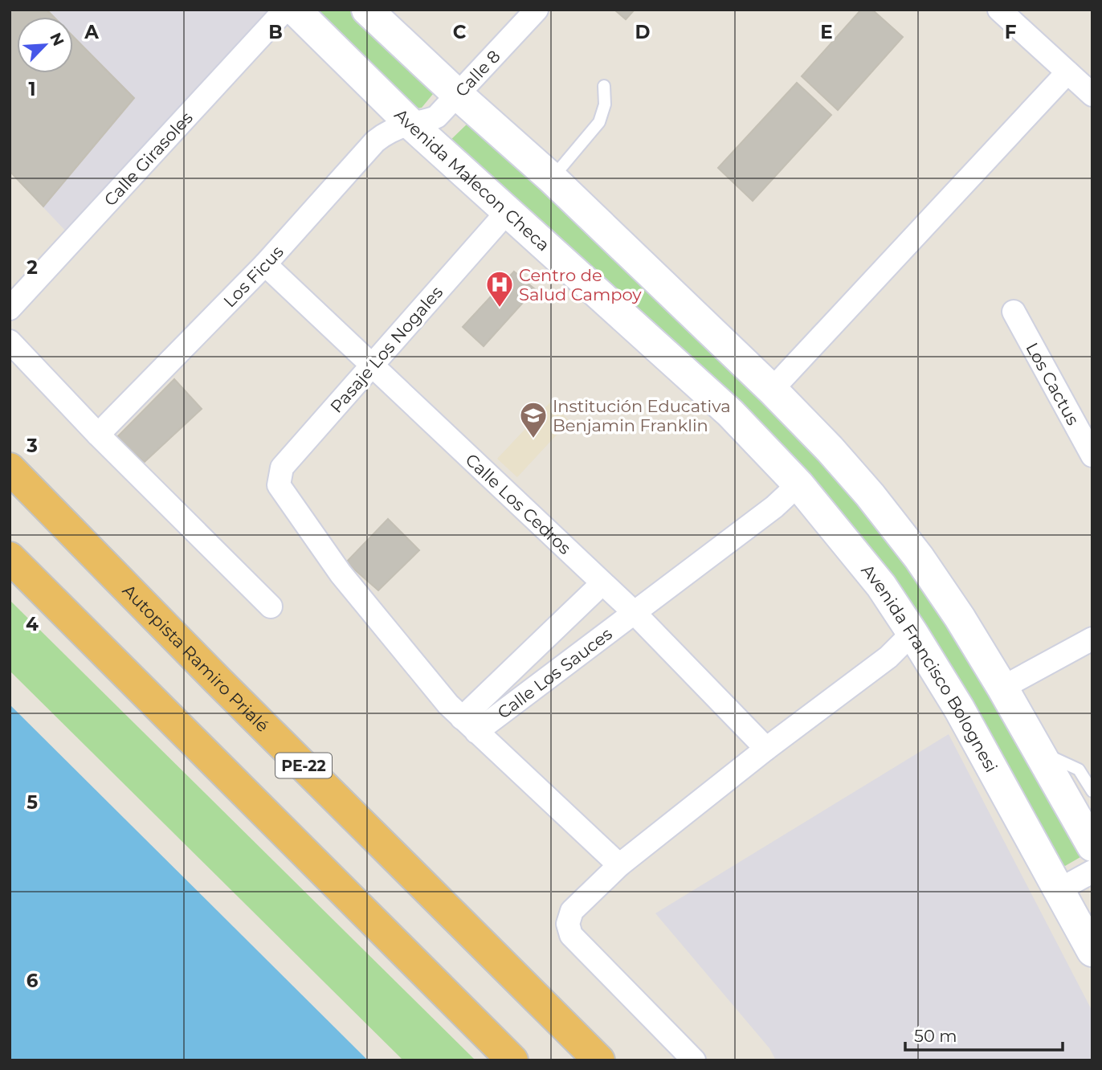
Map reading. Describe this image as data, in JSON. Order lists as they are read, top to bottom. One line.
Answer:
{"streets":{"highway":["Autopista Ramiro Prialé","PE-22"],"main road":["Avenida Malecon Checa","Avenida Francisco Bolognesi"],"street":["Calle 8","Calle Girasoles","Los Ficus","Pasaje Los Nogales","Los Cactus","Calle Los Cedros","Calle Los Sauces"]},"crossings":[["Calle 8","Avenida Malecon Checa"],["Calle 8","Los Ficus"],["Avenida Malecon Checa","Los Ficus"],["Avenida Malecon Checa","Pasaje Los Nogales"],["Avenida Malecon Checa","Avenida Francisco Bolognesi"],["Los Ficus","Calle Los Cedros"],["Pasaje Los Nogales","Calle Los Cedros"],["Pasaje Los Nogales","Calle Los Sauces"],["Calle Los Cedros","Calle Los Sauces"],["Avenida Francisco Bolognesi","Calle Los Sauces"]],"places":{"hospital":["Centro de Salud Campoy"],"school or university":["Institución Educativa Benjamin Franklin"]},"scale_bar":"50 m","north":"top right","grid":{"columns":["A","B","C","D","E","F"],"rows":["1","2","3","4","5","6"]}}
